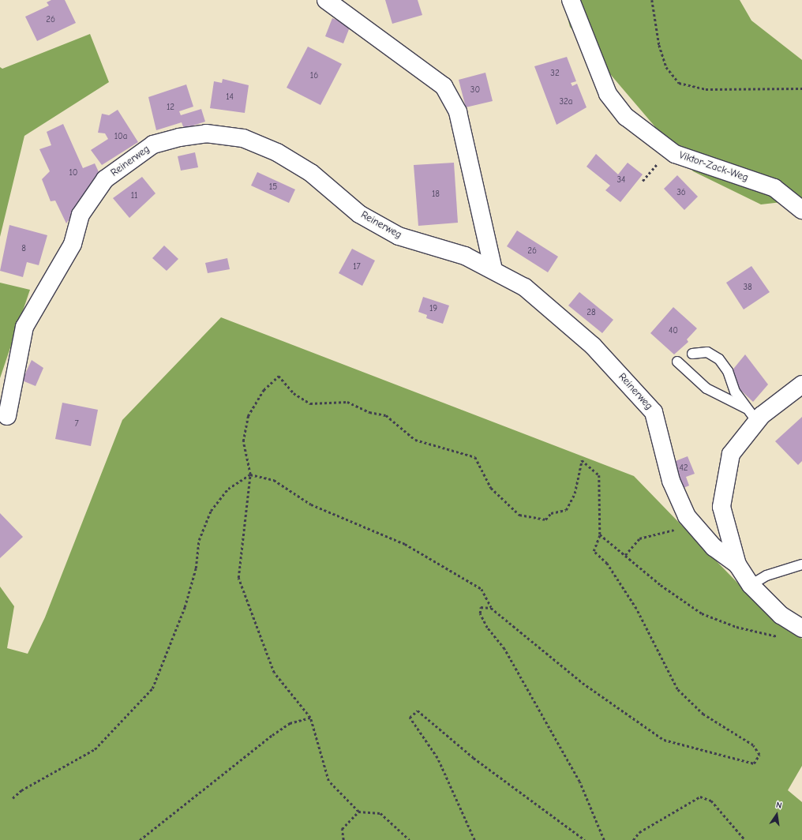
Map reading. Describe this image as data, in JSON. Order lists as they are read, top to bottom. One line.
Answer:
{"streets":{"street":["Reinerweg","Viktor-Zack-Weg"]},"house_numbers":["26","32","16","30","14","32a","12","10a","10","34","15","36","18","11","8","26","17","38","19","28","40","7","42"],"north":"top"}
